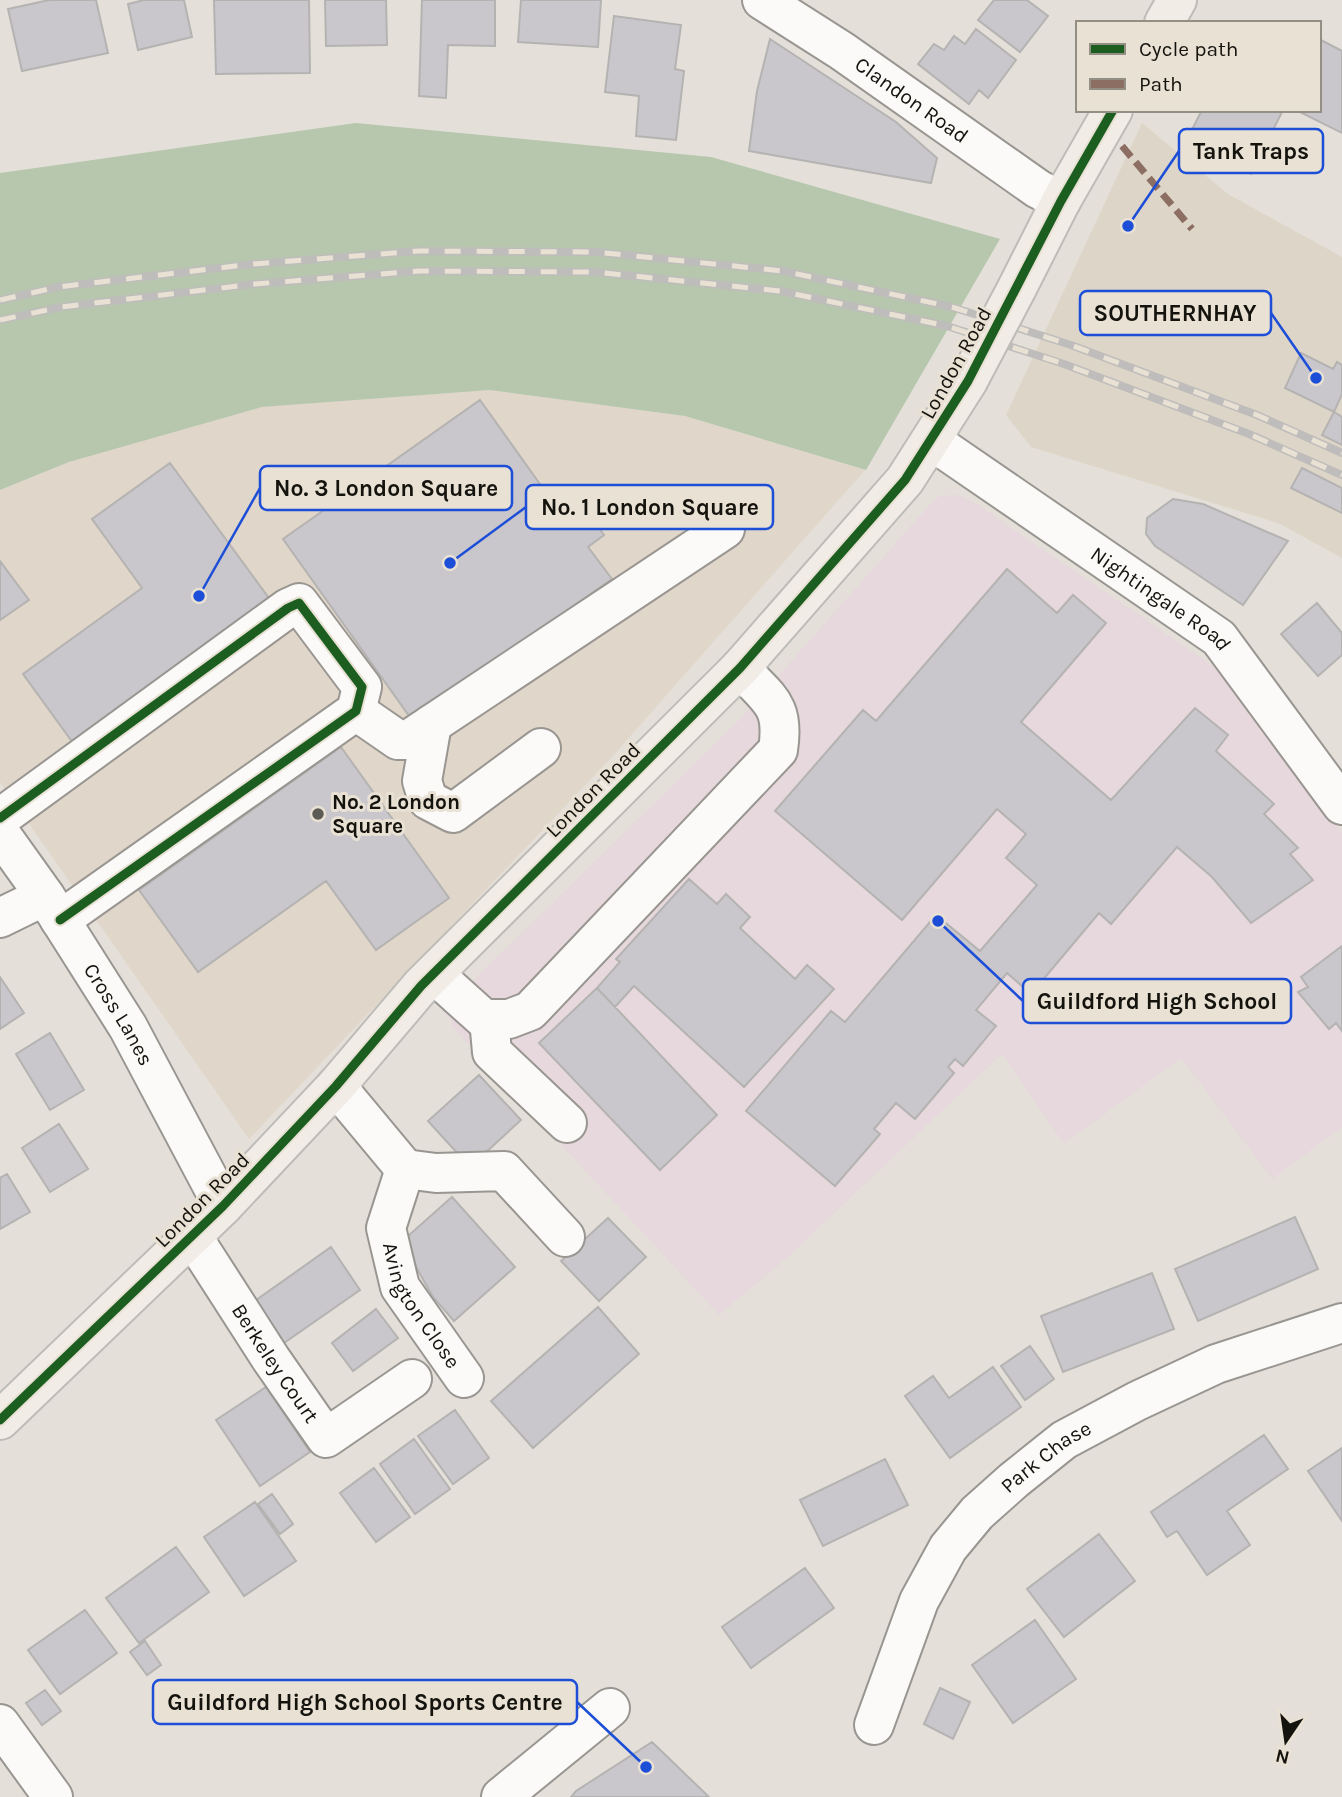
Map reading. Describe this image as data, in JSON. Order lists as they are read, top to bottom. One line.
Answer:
{"streets":{"main road":["London Road"],"street":["Clandon Road","Nightingale Road","Cross Lanes","Avington Close","Berkeley Court","Park Chase"]},"crossings":[["Clandon Road","London Road"],["London Road","Nightingale Road"],["London Road","Cross Lanes"],["London Road","Berkeley Court"]],"places":["Tank Traps","SOUTHERNHAY","No. 1 London Square","No. 3 London Square","No. 2 London Square","Guildford High School","Guildford High School Sports Centre"],"legend":["Cycle path","Path"],"north":"bottom"}
